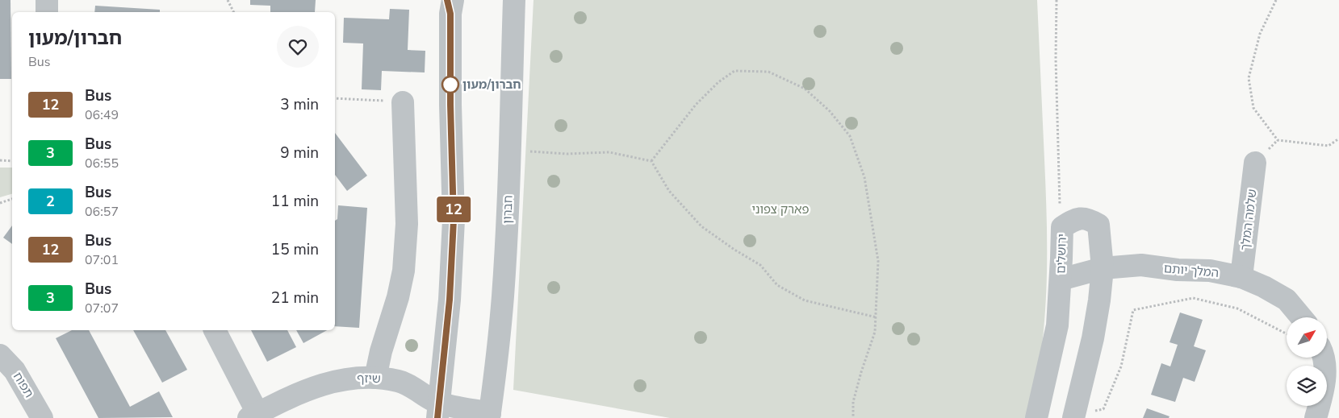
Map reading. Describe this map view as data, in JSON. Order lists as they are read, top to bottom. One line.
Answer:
{"streets":{"street":["חברון","שלמה המלך","ירושלים","המלך יותם","שיזף","תפוח"]},"crossings":[["חברון","שיזף"],["שלמה המלך","המלך יותם"],["ירושלים","המלך יותם"]],"parks":["פארק צפוני"],"places":["חברון/מעון"],"lines":["bus line 12"],"north":"top right","page":{"on_map":"12","heading":["חברון/מעון","Bus"],"list":[{"mark":"12","name":"Bus","note":"06:49","value":"3 min"},{"mark":"3","name":"Bus","note":"06:55","value":"9 min"},{"mark":"2","name":"Bus","note":"06:57","value":"11 min"},{"mark":"12","name":"Bus","note":"07:01","value":"15 min"},{"mark":"3","name":"Bus","note":"07:07","value":"21 min"}]}}
